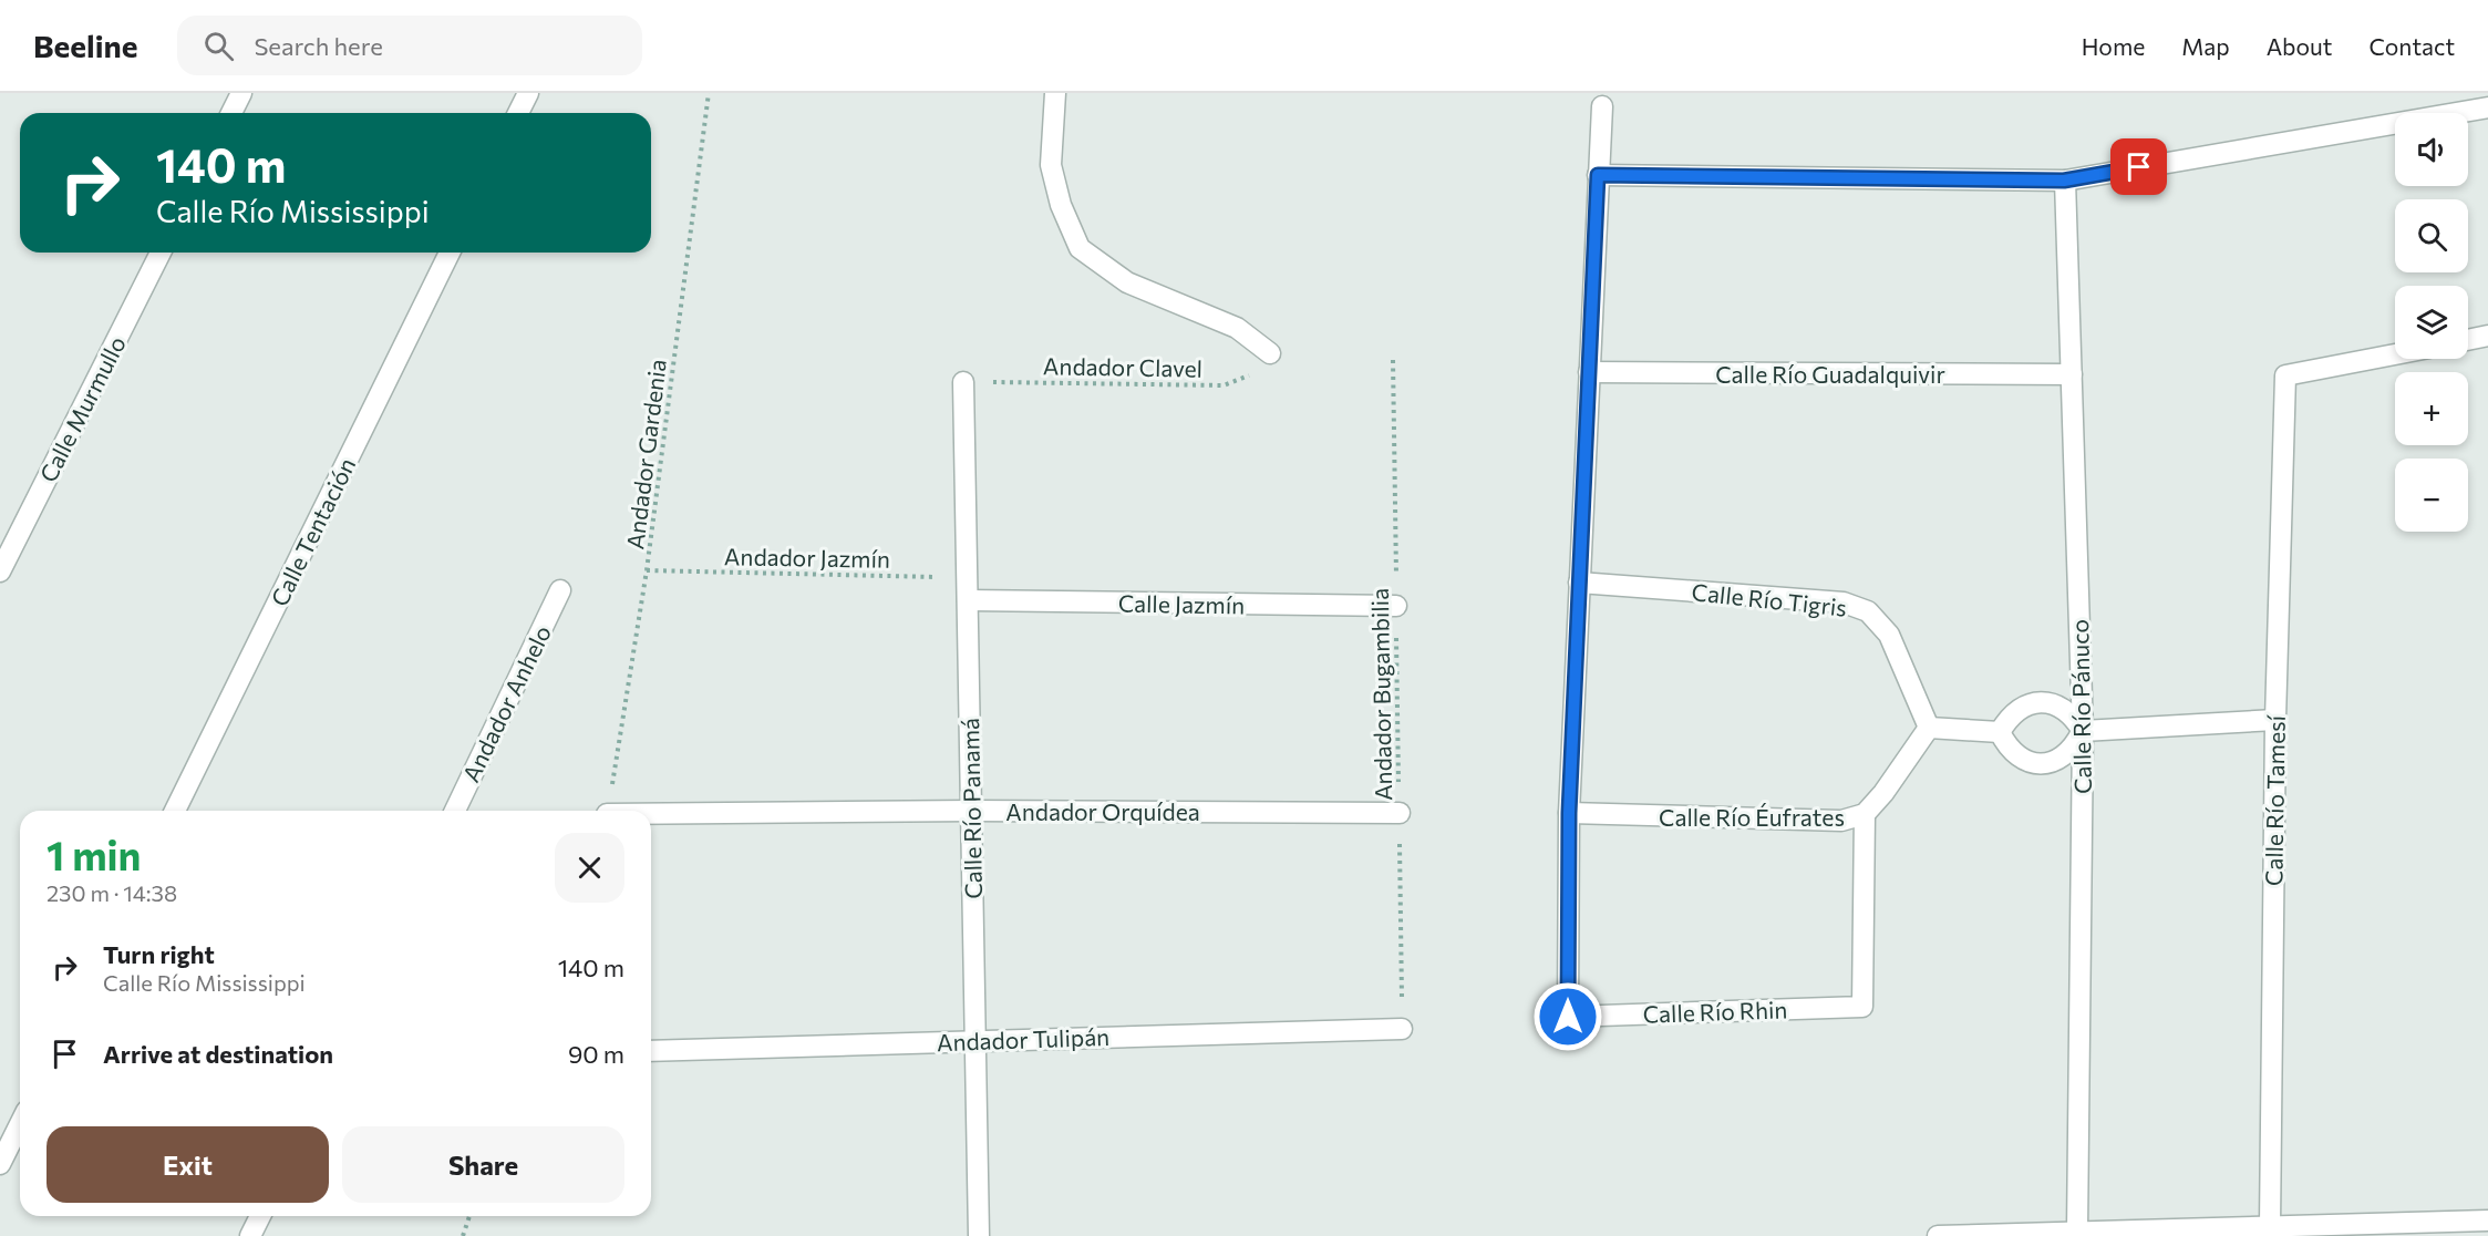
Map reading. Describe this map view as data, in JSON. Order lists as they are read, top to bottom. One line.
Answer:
{"streets":{"street":["Calle Río Guadalquivir","Calle Murmullo","Calle Tentación","Calle Río Tigris","Calle Jazmín","Andador Anhelo","Calle Río Pánuco","Calle Río Tamesí","Calle Río Panamá","Andador Orquídea","Calle Río Éufrates","Calle Río Rhin","Andador Tulipán"],"path":["Andador Clavel","Andador Gardenia","Andador Jazmín","Andador Bugambilia"]},"crossings":[["Andador Clavel","Calle Río Panamá"],["Calle Río Guadalquivir","Calle Río Pánuco"],["Andador Gardenia","Andador Jazmín"],["Andador Jazmín","Calle Río Panamá"],["Calle Río Tigris","Calle Río Éufrates"],["Calle Jazmín","Andador Bugambilia"],["Calle Jazmín","Calle Río Panamá"],["Andador Bugambilia","Andador Orquídea"],["Andador Bugambilia","Andador Tulipán"],["Calle Río Panamá","Andador Orquídea"],["Calle Río Panamá","Andador Tulipán"],["Calle Río Éufrates","Calle Río Rhin"]],"page":{"header":"Beeline","search":"Search here","nav":["Home","Map","About","Contact"],"map_buttons":["+","−"],"turn":["140 m","Calle Río Mississippi"],"heading":["1 min","230 m · 14:38"],"list":[{"name":"Turn right","note":"Calle Río Mississippi","value":"140 m"},{"name":"Arrive at destination","value":"90 m"}],"buttons":["Exit","Share"]}}
